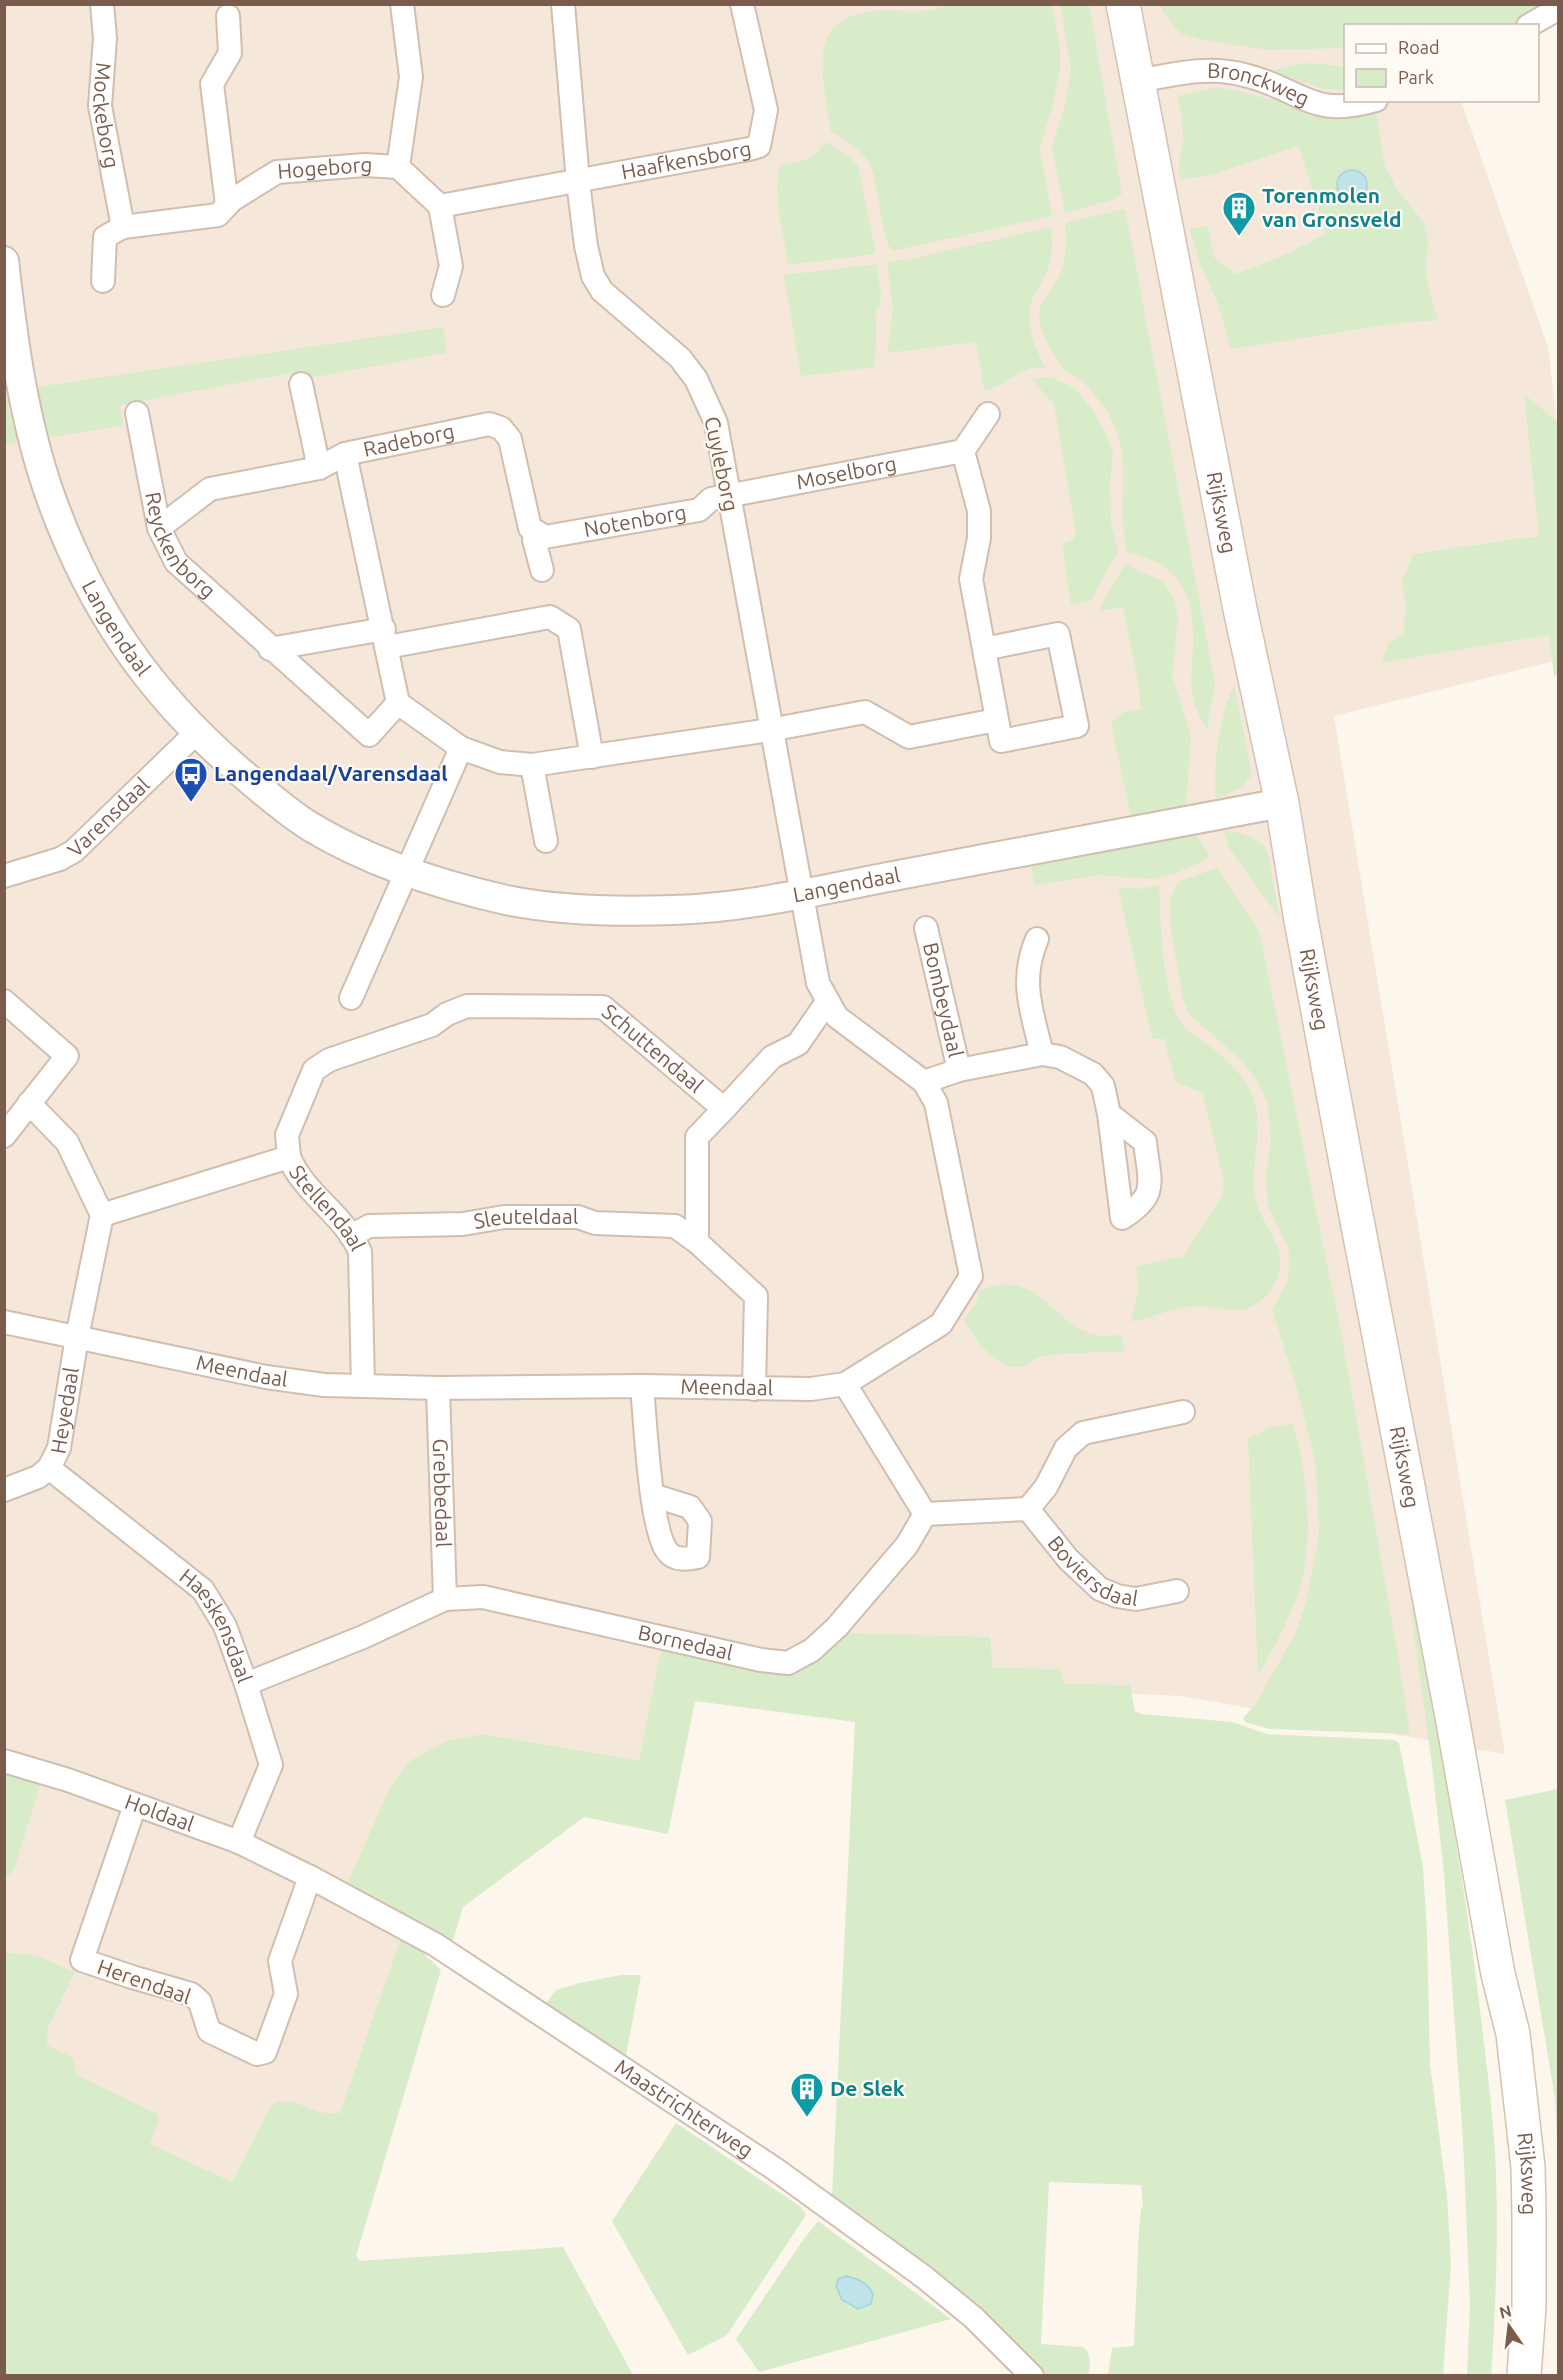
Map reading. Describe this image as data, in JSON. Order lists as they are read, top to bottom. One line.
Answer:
{"streets":{"main road":["Rijksweg"],"street":["Bronckweg","Mockeborg","Haafkensborg","Hogeborg","Radeborg","Cuyleborg","Moselborg","Notenborg","Reyckenborg","Langendaal","Varensdaal","Bombeydaal","Schuttendaal","Stellendaal","Sleuteldaal","Meendaal","Heyedaal","Grebbedaal","Boviersdaal","Haeskensdaal","Bornedaal","Holdaal","Herendaal","Maastrichterweg"]},"crossings":[["Bronckweg","Rijksweg"],["Haafkensborg","Cuyleborg"],["Radeborg","Notenborg"],["Radeborg","Reyckenborg"],["Cuyleborg","Moselborg"],["Cuyleborg","Notenborg"],["Cuyleborg","Langendaal"],["Cuyleborg","Meendaal"],["Moselborg","Notenborg"],["Rijksweg","Langendaal"],["Langendaal","Varensdaal"],["Langendaal","Meendaal"],["Bombeydaal","Meendaal"],["Schuttendaal","Stellendaal"],["Schuttendaal","Meendaal"],["Stellendaal","Sleuteldaal"],["Stellendaal","Meendaal"],["Sleuteldaal","Meendaal"],["Meendaal","Heyedaal"],["Meendaal","Grebbedaal"],["Heyedaal","Haeskensdaal"],["Grebbedaal","Bornedaal"],["Haeskensdaal","Bornedaal"],["Haeskensdaal","Holdaal"],["Holdaal","Herendaal"],["Holdaal","Maastrichterweg"],["Herendaal","Maastrichterweg"]],"places":{"building":["Torenmolen van Gronsveld","De Slek"],"bus stop":["Langendaal/Varensdaal"]},"legend":["Road","Park"],"north":"top"}
